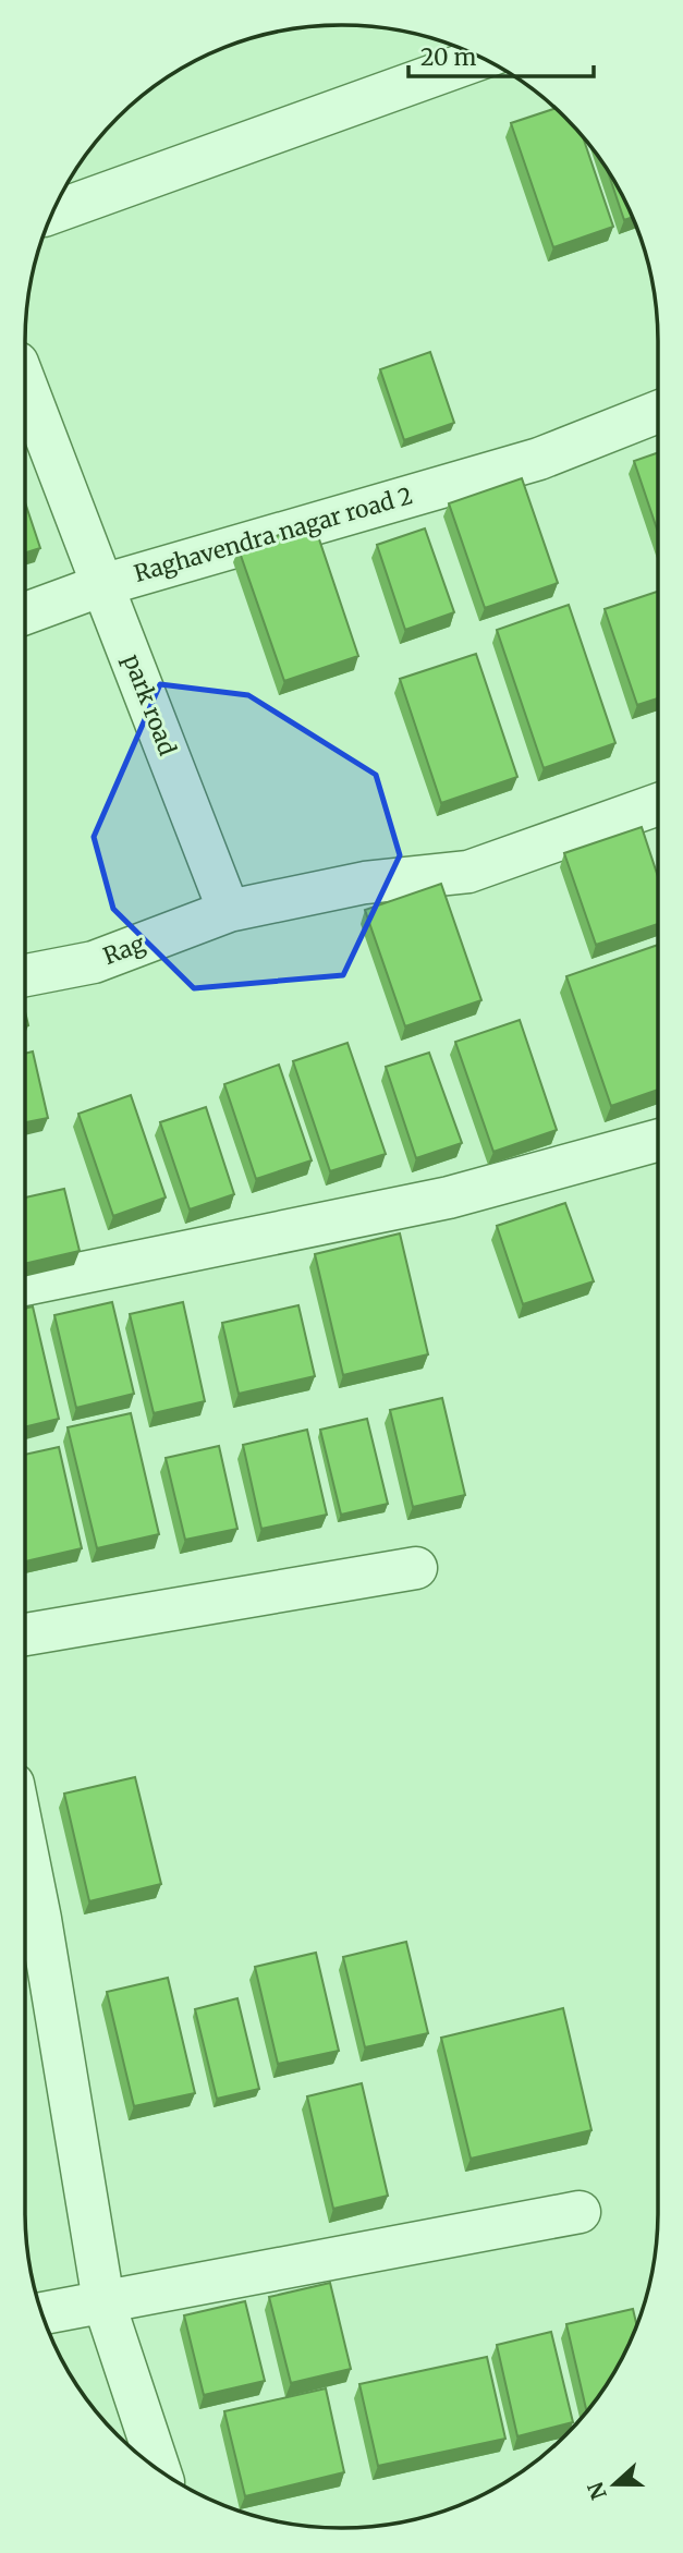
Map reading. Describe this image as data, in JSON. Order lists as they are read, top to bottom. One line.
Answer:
{"streets":{"street":["Raghavendra nagar road 2","park road","Rag"]},"crossings":[["Raghavendra nagar road 2","park road"],["park road","Rag"]],"scale_bar":"20 m","north":"left"}
